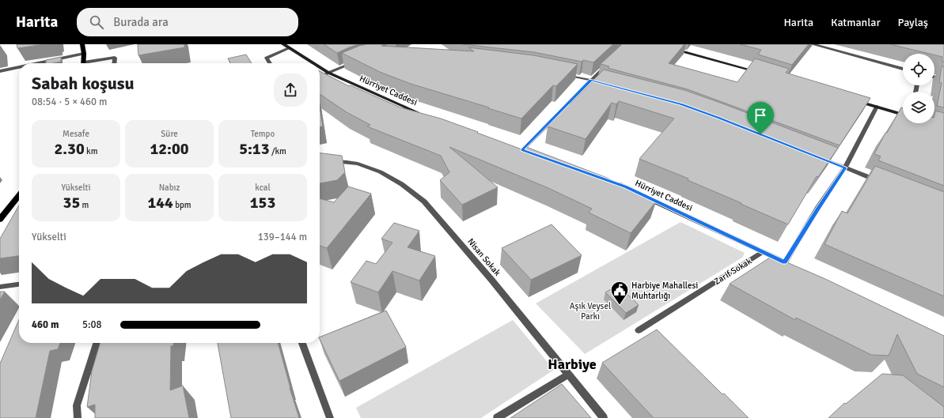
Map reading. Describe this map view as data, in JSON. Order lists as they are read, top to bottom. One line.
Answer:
{"streets":{"street":["Hürriyet Caddesi","Nisan Sokak","Zarif Sokak"]},"crossings":[["Hürriyet Caddesi","Zarif Sokak"]],"districts":["Harbiye"],"parks":["Aşık Veysel Parkı"],"places":{"public building":["Harbiye Mahallesi Muhtarlığı"]},"page":{"header":"Harita","search":"Burada ara","nav":["Harita","Katmanlar","Paylaş"],"heading":["Sabah koşusu","08:54 · 5 × 460 m"],"stats":[["Mesafe","2.30 km"],["Süre","12:00"],["Tempo","5:13 /km"],["Yükselti","35 m"],["Nabız","144 bpm"],["kcal","153"]],"chart":["Yükselti","139–144 m"],"list":[{"name":"460 m","note":"5:08"}]}}
